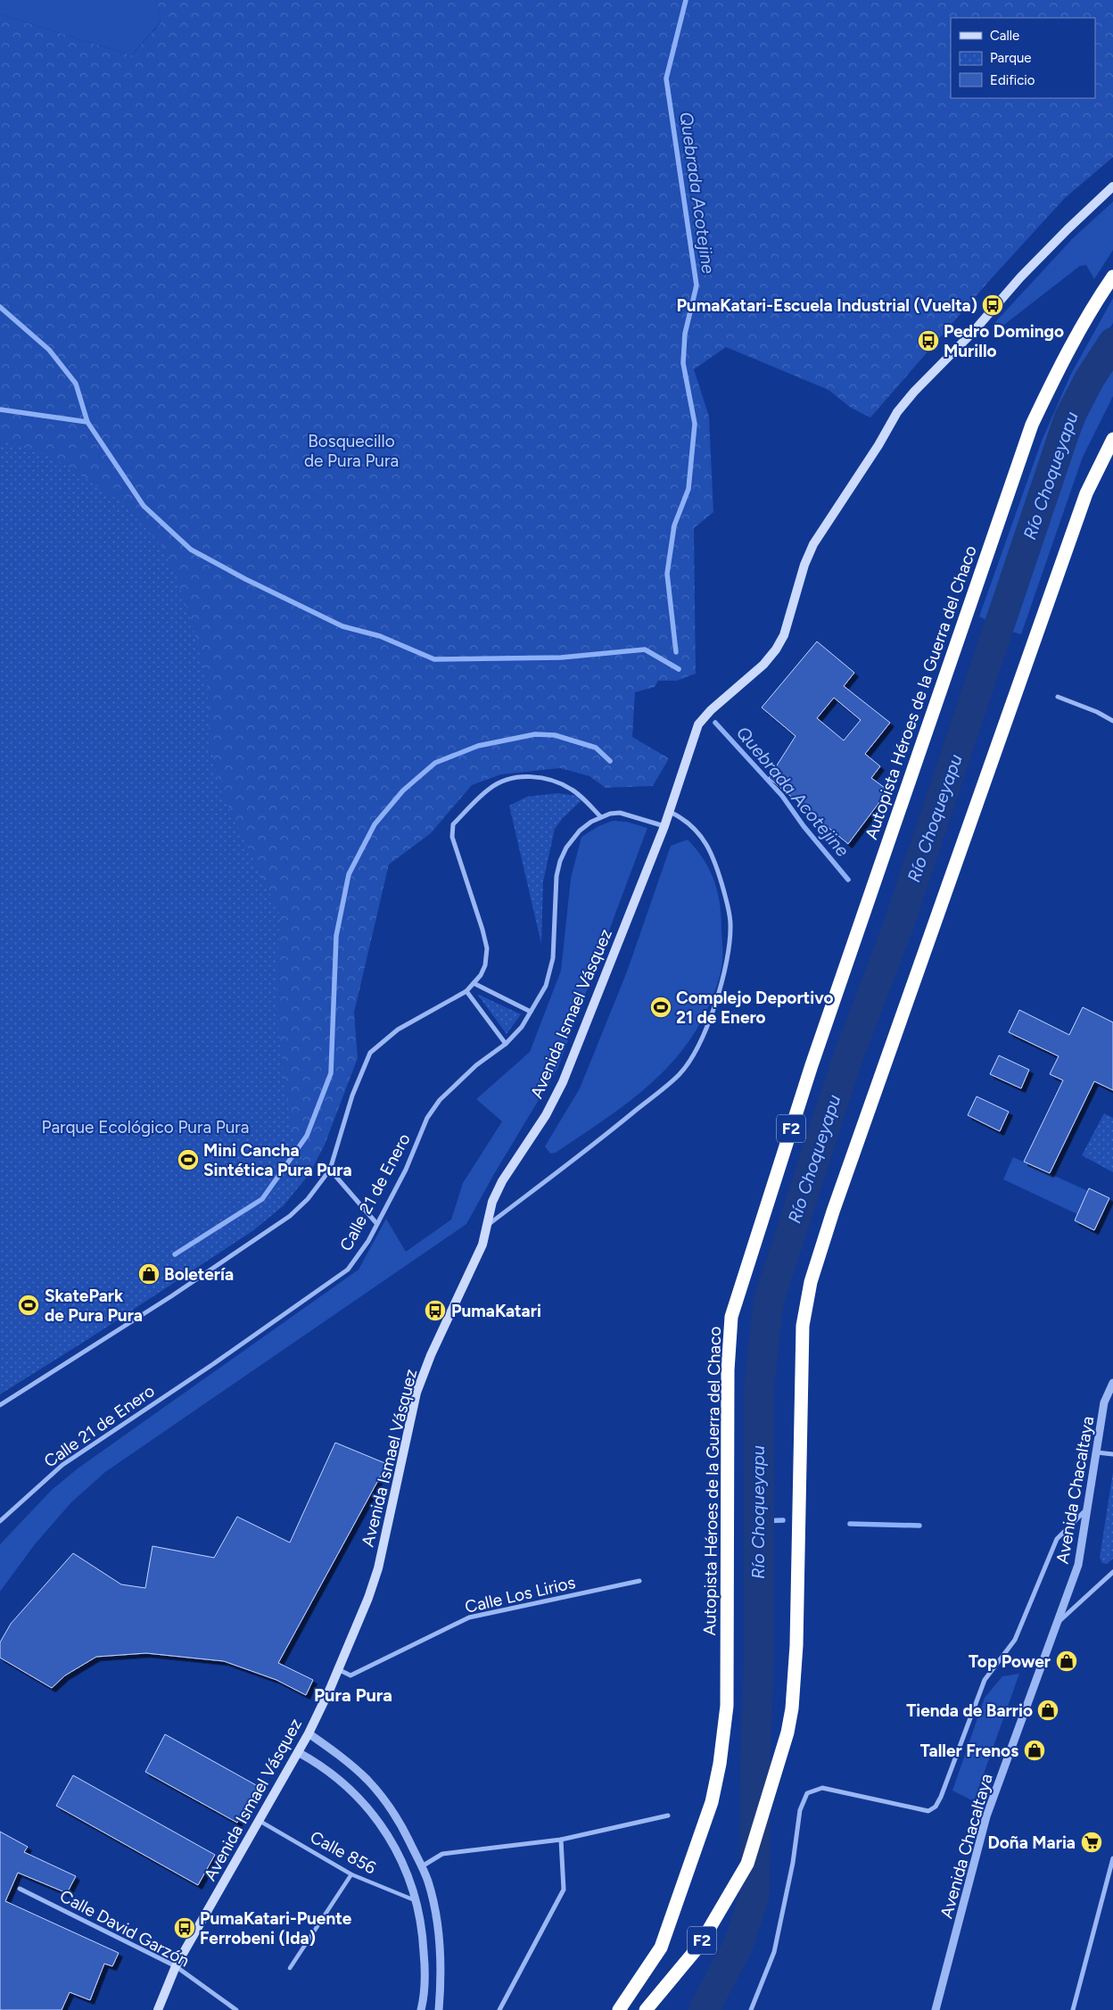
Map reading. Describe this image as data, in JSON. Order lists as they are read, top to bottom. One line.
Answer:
{"streets":{"highway":["Autopista Héroes de la Guerra del Chaco","F2"],"main road":["Avenida Ismael Vásquez"],"street":["Calle 21 de Enero","Avenida Chacaltaya","Calle Los Lirios","Calle 856","Calle David Garzón"]},"crossings":[["Avenida Ismael Vásquez","Calle 21 de Enero"],["Avenida Ismael Vásquez","Calle Los Lirios"],["Avenida Ismael Vásquez","Calle 856"],["Avenida Ismael Vásquez","Calle David Garzón"]],"districts":["Pura Pura"],"water":["Quebrada Acotejine","Río Choqueyapu"],"parks":["Bosquecillo de Pura Pura","Parque Ecológico Pura Pura"],"places":{"bus stop":["PumaKatari-Escuela Industrial (Vuelta)","Pedro Domingo Murillo","PumaKatari","PumaKatari-Puente Ferrobeni (Ida)"],"sports":["Complejo Deportivo 21 de Enero","Mini Cancha Sintética Pura Pura","SkatePark de Pura Pura"],"shop":["Boletería","Top Power","Tienda de Barrio","Taller Frenos"],"supermarket":["Doña Maria"]},"legend":["Calle","Parque","Edificio"]}
